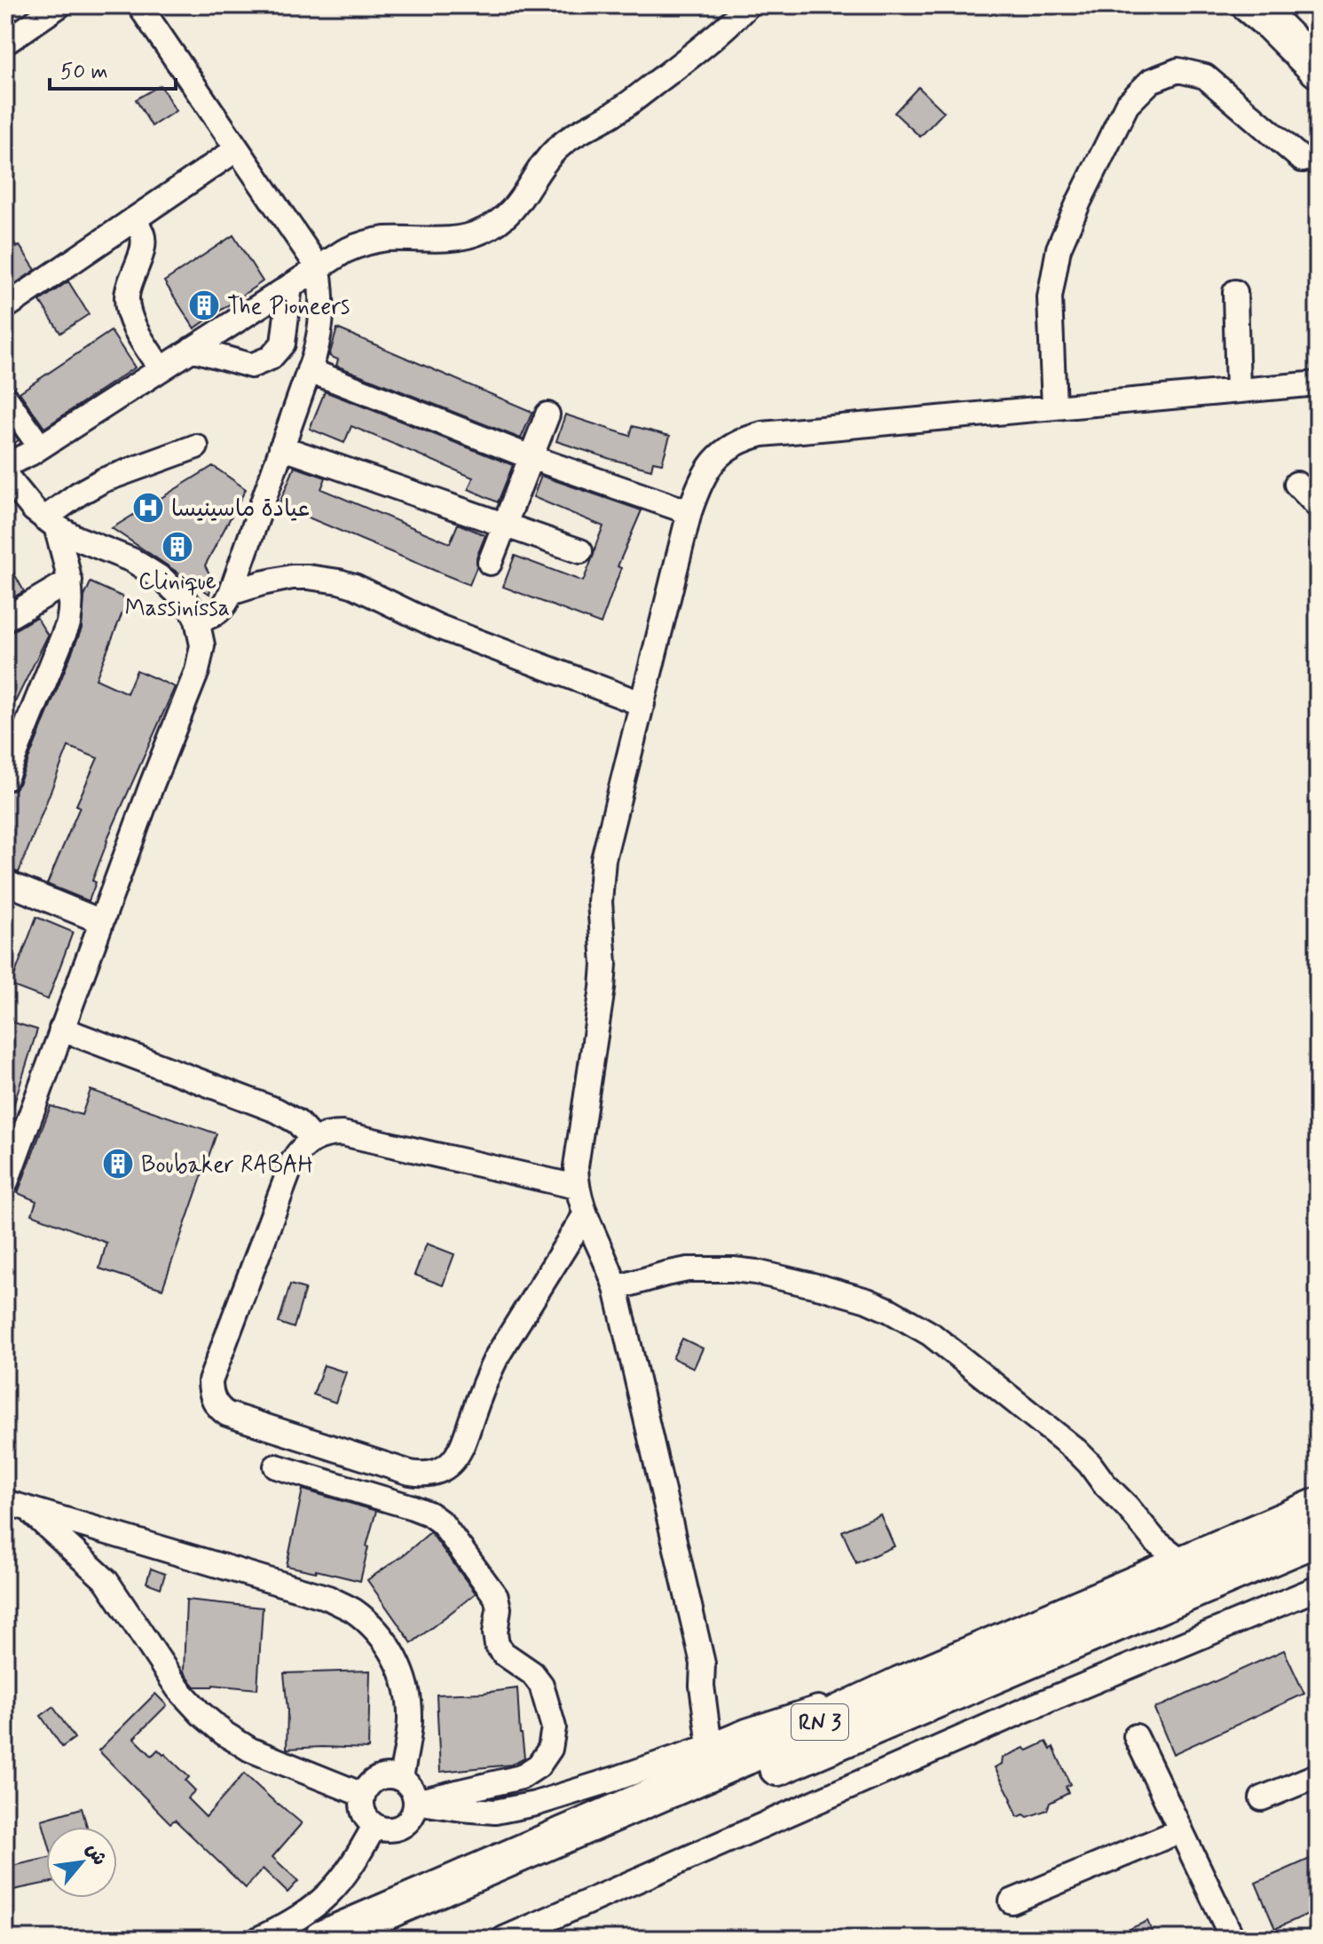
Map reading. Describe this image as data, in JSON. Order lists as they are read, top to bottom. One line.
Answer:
{"streets":{"highway":["RN 3"]},"places":{"building":["The Pioneers","Clinique Massinissa","Boubaker RABAH"],"hospital":["عيادة ماسينيسا"]},"scale_bar":"50 m","north":"top right"}
